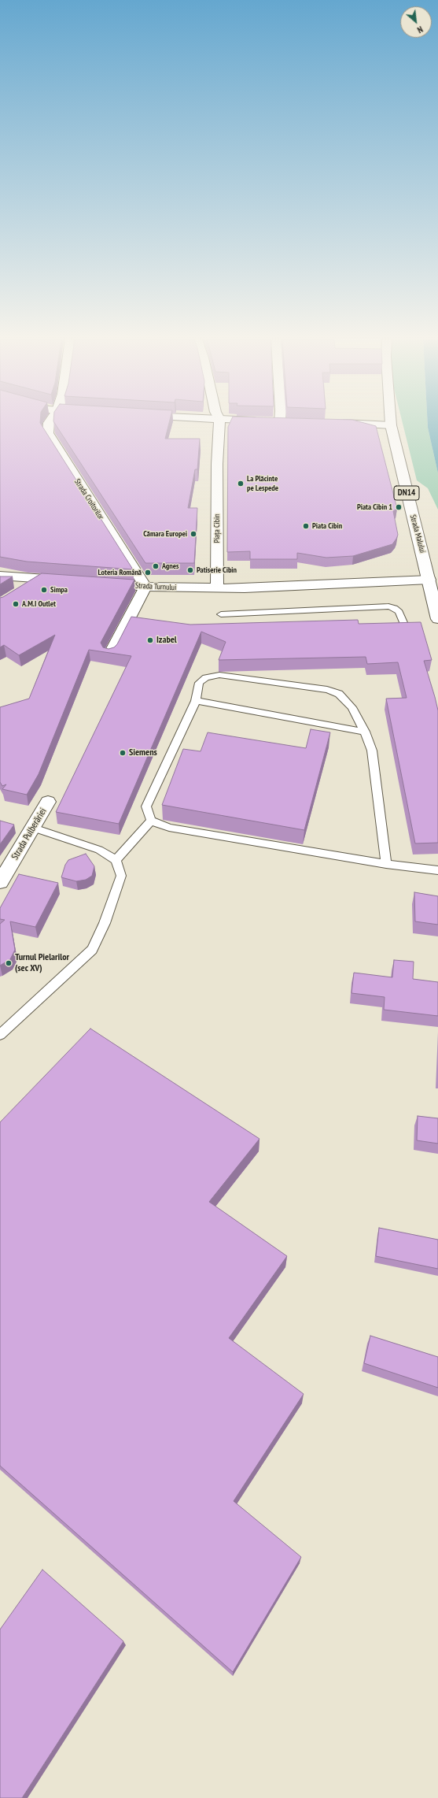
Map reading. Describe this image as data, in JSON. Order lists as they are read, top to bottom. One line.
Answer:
{"streets":{"street":["DN14","Strada Croitorilor","Piața Cibin","Strada Malului","Strada Turnului","Strada Pulberăriei"]},"crossings":[["DN14","Strada Malului"],["Strada Croitorilor","Strada Turnului"],["Piața Cibin","Strada Turnului"]],"places":["La Plăcinte pe Lespede","Piata Cibin 1","Piata Cibin","Cămara Europei","Agnes","Patiserie Cibin","Loteria Română","Simpa","A.M.I Outlet","Izabel","Siemens","Turnul Pielarilor (sec XV)"],"north":"bottom right"}
